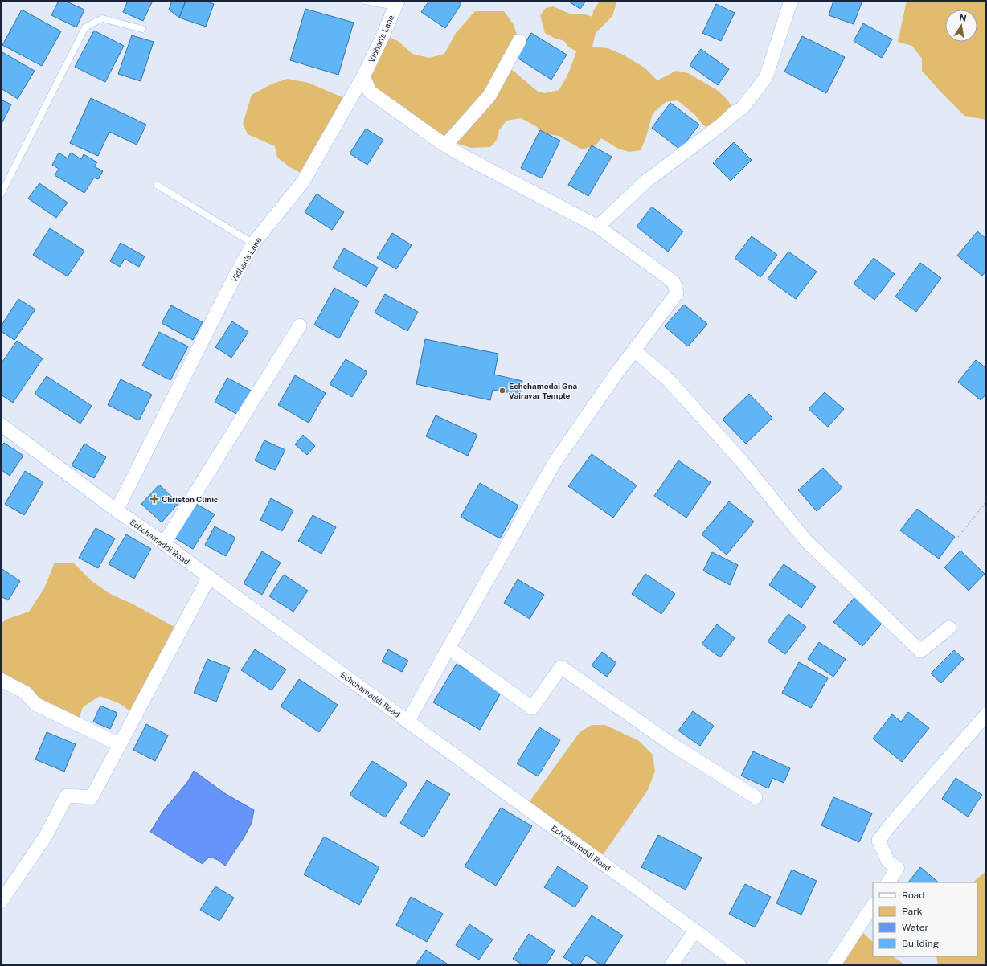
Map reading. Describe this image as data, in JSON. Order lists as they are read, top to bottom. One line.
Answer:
{"streets":{"street":["Vidhan's Lane","Echchamaddi Road"]},"crossings":[["Vidhan's Lane","Echchamaddi Road"]],"places":{"other":["Echchamodai Gna Vairavar Temple"],"health":["Christon Clinic"]},"legend":["Road","Park","Water","Building"],"north":"top"}
